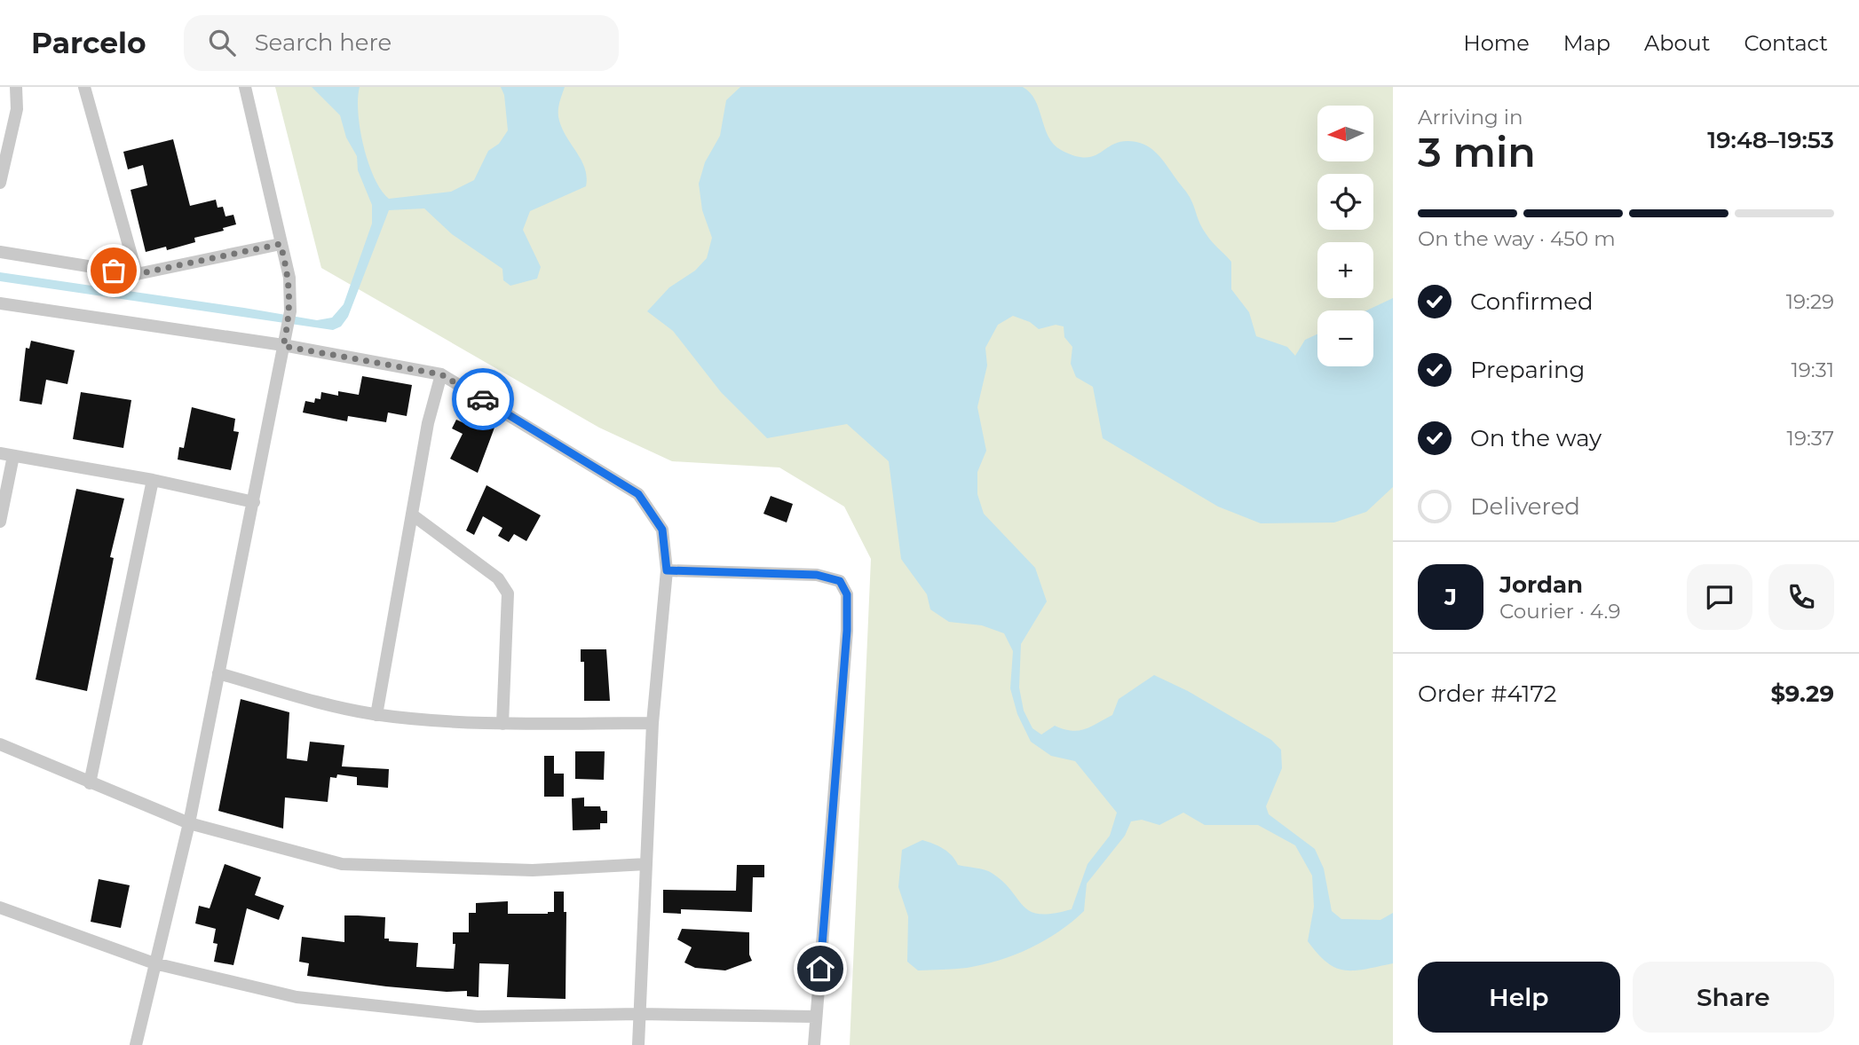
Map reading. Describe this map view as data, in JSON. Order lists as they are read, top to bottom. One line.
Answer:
{"north":"left","page":{"header":"Parcelo","search":"Search here","nav":["Home","Map","About","Contact"],"heading":["3 min","Arriving in","19:48–19:53"],"panel":["Jordan","Courier · 4.9","Order #4172","$9.29"],"map_buttons":["+","−"],"bar":"On the way · 450 m","list":[["Confirmed","19:29"],["Preparing","19:31"],["On the way","19:37"],"Delivered"],"round":"J","buttons":["Help","Share"]}}
